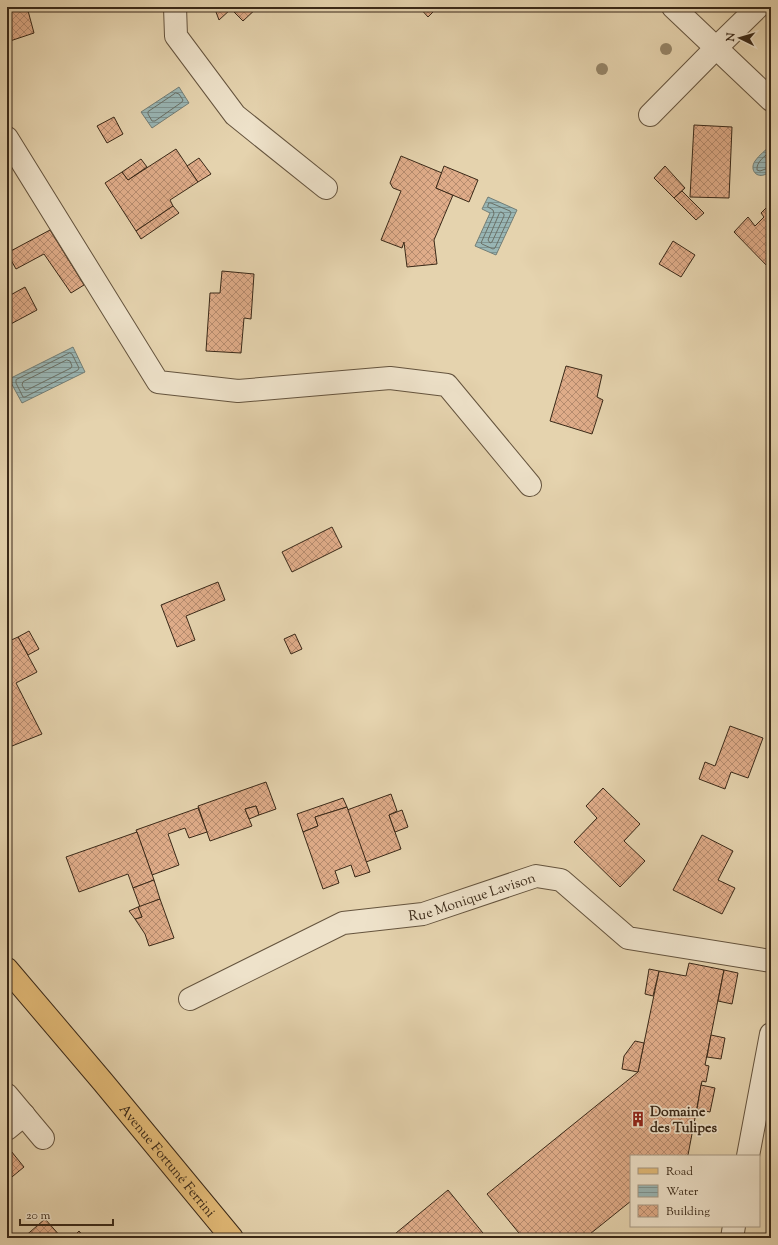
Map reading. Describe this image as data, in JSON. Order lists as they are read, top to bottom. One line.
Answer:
{"streets":{"main road":["Avenue Fortuné Ferrini"],"street":["Rue Monique Lavison"]},"places":{"building":["Domaine des Tulipes"]},"legend":["Road","Water","Building"],"scale_bar":"20 m","north":"left"}
